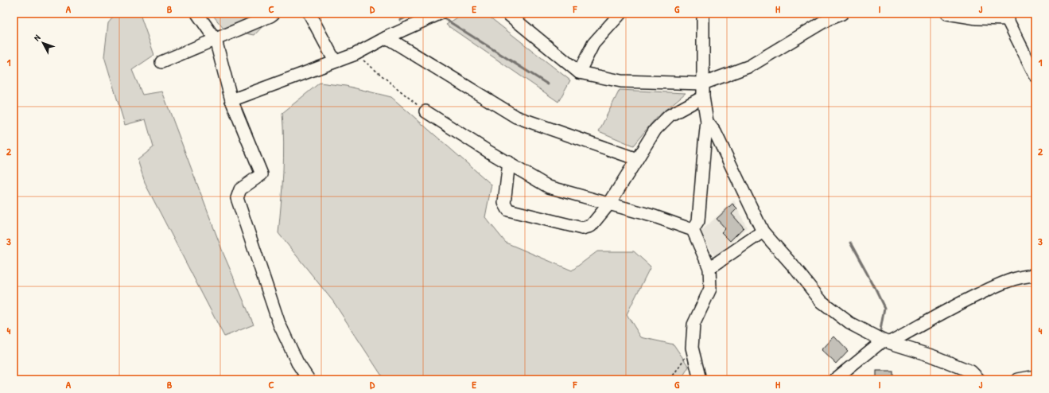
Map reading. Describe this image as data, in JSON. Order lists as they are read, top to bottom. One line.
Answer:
{"north":"top left","grid":{"columns":["A","B","C","D","E","F","G","H","I","J"],"rows":["1","2","3","4"]}}
